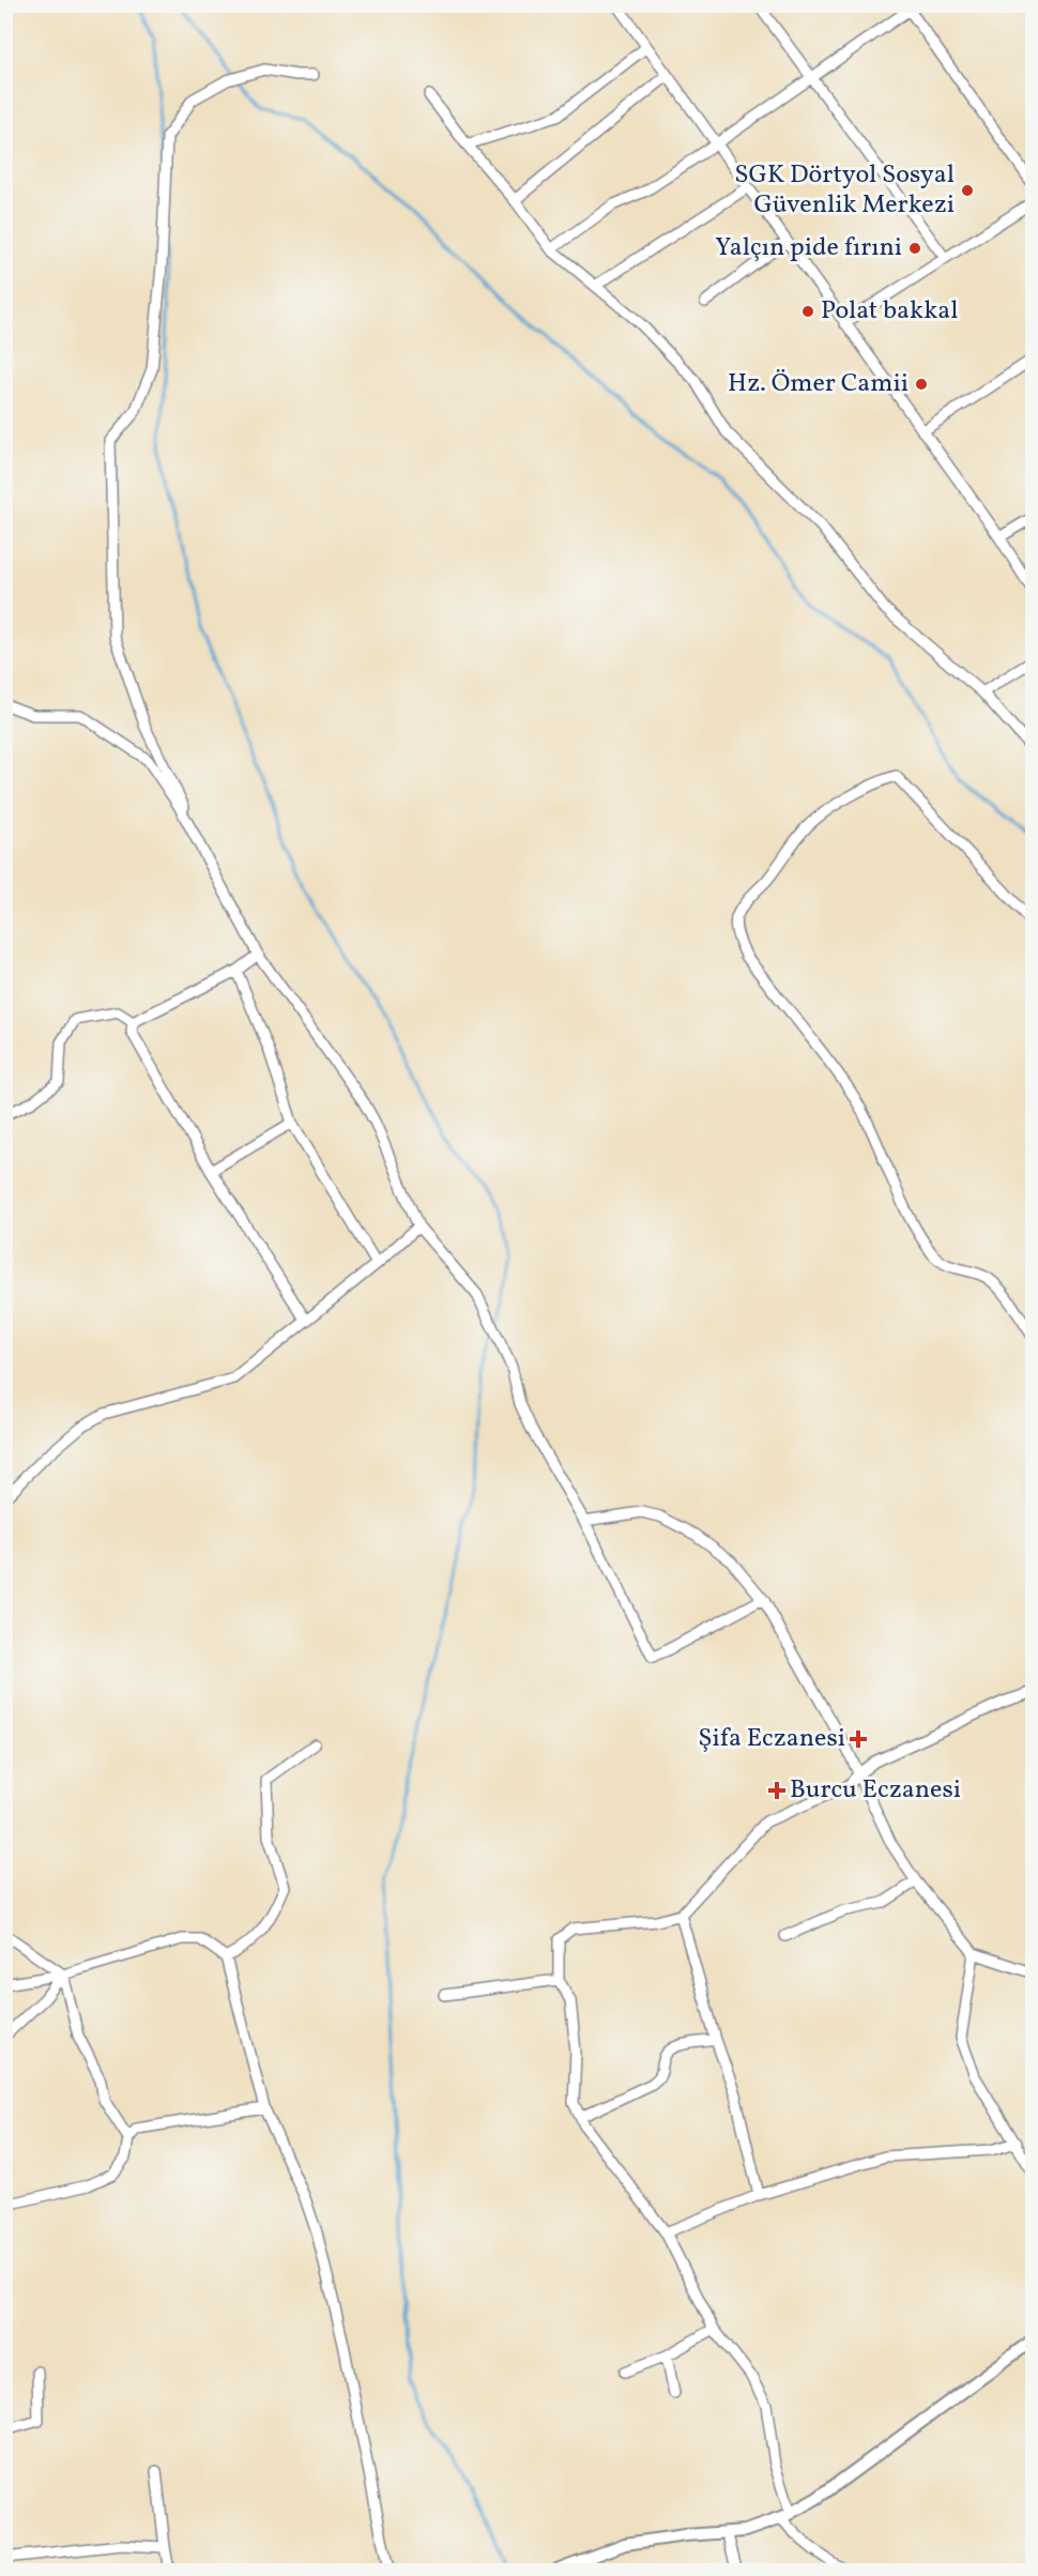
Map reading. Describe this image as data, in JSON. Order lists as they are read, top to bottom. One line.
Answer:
{"places":{"other":["SGK Dörtyol Sosyal Güvenlik Merkezi","Yalçın pide fırıni","Polat bakkal","Hz. Ömer Camii"],"health":["Şifa Eczanesi","Burcu Eczanesi"]}}
